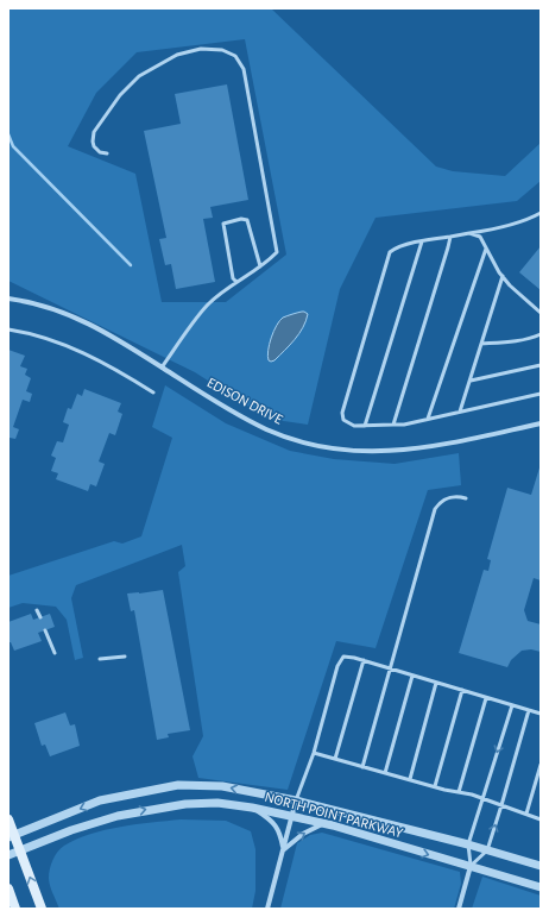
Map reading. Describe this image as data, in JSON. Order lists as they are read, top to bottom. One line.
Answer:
{"streets":{"street":["EDISON DRIVE","NORTH POINT PARKWAY"]}}
